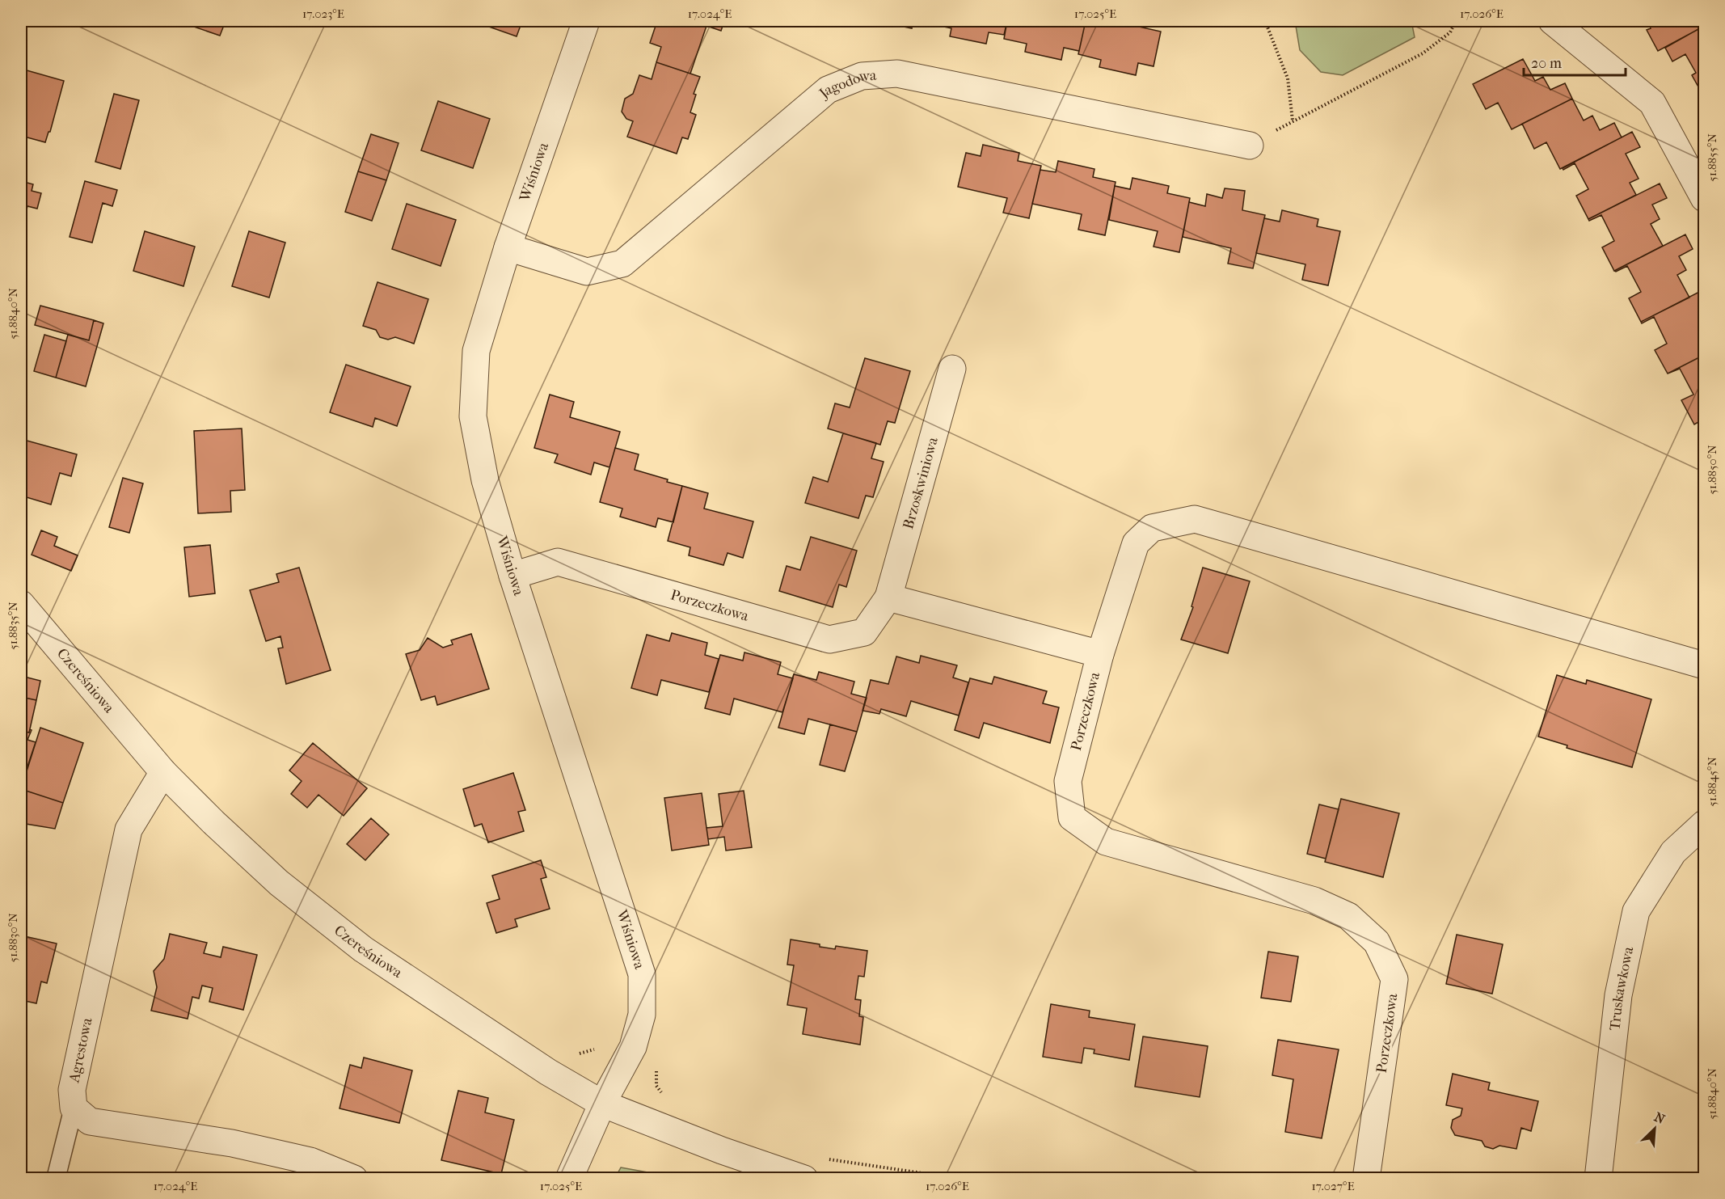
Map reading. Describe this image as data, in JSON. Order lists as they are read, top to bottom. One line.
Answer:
{"streets":{"street":["Jagodowa","Wiśniowa","Brzoskwiniowa","Porzeczkowa","Czereśniowa","Truskawkowa","Agrestowa"]},"crossings":[["Jagodowa","Wiśniowa"],["Wiśniowa","Porzeczkowa"],["Wiśniowa","Czereśniowa"],["Brzoskwiniowa","Porzeczkowa"],["Czereśniowa","Agrestowa"]],"scale_bar":"20 m","north":"top right","coordinates":["17.023°E","17.024°E","17.025°E","17.026°E","51.8855°N","51.8840°N","51.8850°N","51.8835°N","51.8845°N","51.8830°N","17.027°E"]}
